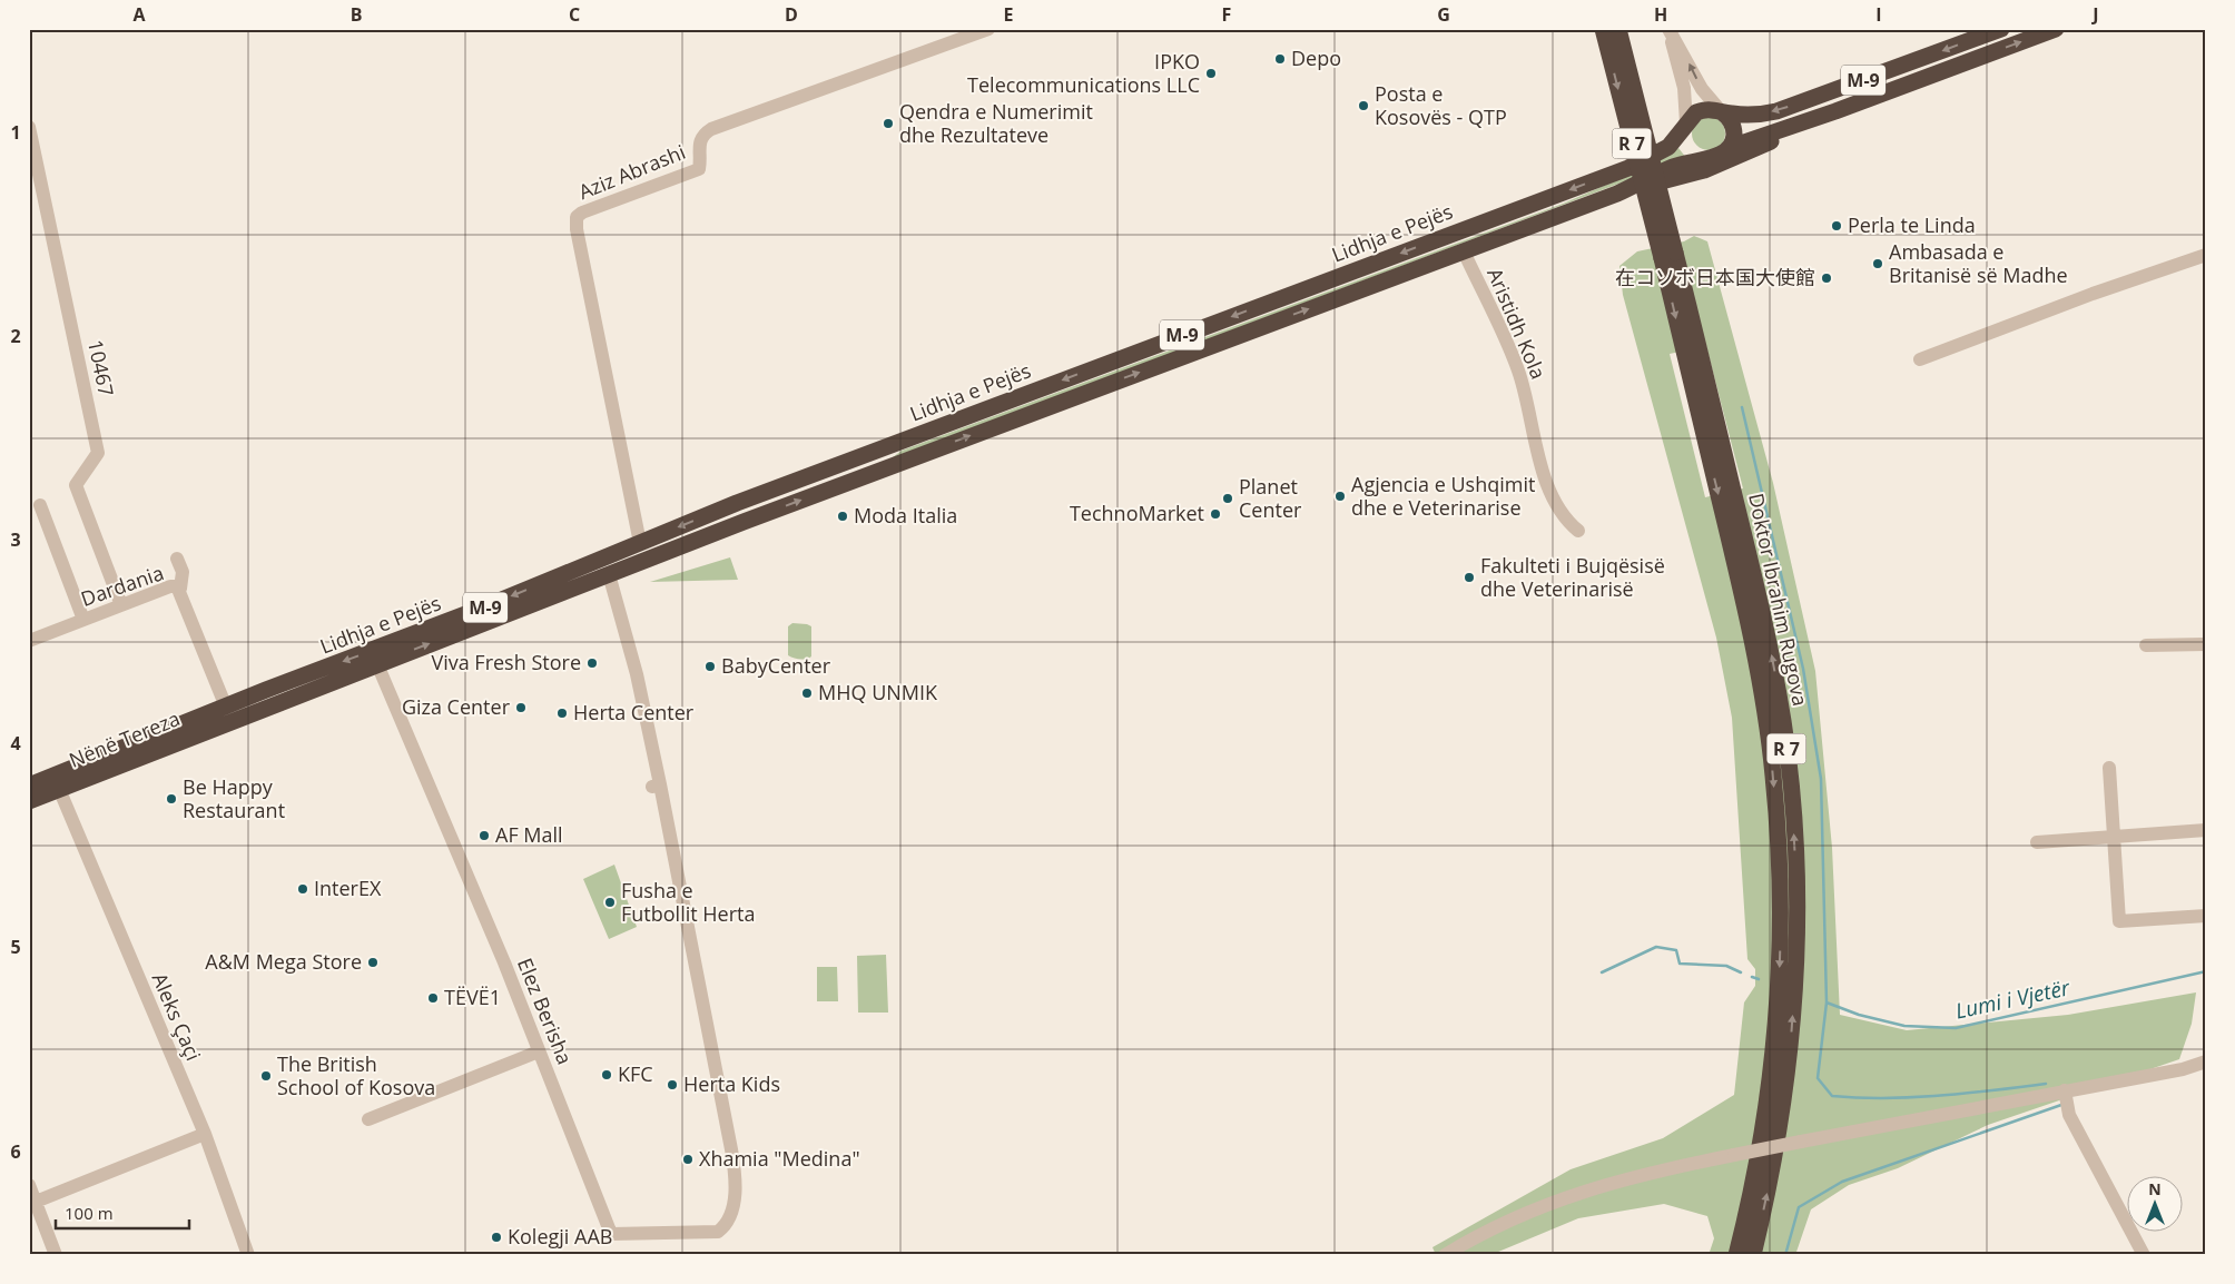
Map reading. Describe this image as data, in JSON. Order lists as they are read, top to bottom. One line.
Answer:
{"streets":{"highway":["M-9","R 7","Lidhja e Pejës","Doktor Ibrahim Rugova","Nënë Tereza"],"street":["Aziz Abrashi","Aristidh Kola","10467","Dardania","Elez Berisha","Aleks Çaçi"]},"crossings":[["Aziz Abrashi","Lidhja e Pejës"],["Lidhja e Pejës","Aristidh Kola"],["Lidhja e Pejës","Dardania"],["Lidhja e Pejës","Nënë Tereza"],["Lidhja e Pejës","Elez Berisha"],["10467","Dardania"],["Dardania","Nënë Tereza"],["Nënë Tereza","Aleks Çaçi"]],"water":["Lumi i Vjetër"],"places":["Depo","IPKO Telecommunications LLC","Posta e Kosovës - QTP","Qendra e Numerimit dhe Rezultateve","Perla te Linda","Ambasada e Britanisë së Madhe","在コソボ日本国大使館","Agjencia e Ushqimit dhe e Veterinarise","Planet Center","TechnoMarket","Moda Italia","Fakulteti i Bujqësisë dhe Veterinarisë","Viva Fresh Store","BabyCenter","MHQ UNMIK","Giza Center","Herta Center","Be Happy Restaurant","AF Mall","InterEX","Fusha e Futbollit Herta","A&M Mega Store","TËVË1","KFC","The British School of Kosova","Herta Kids","Xhamia \"Medina\"","Kolegji AAB"],"scale_bar":"100 m","north":"top","grid":{"columns":["A","B","C","D","E","F","G","H","I","J"],"rows":["1","2","3","4","5","6"]}}
